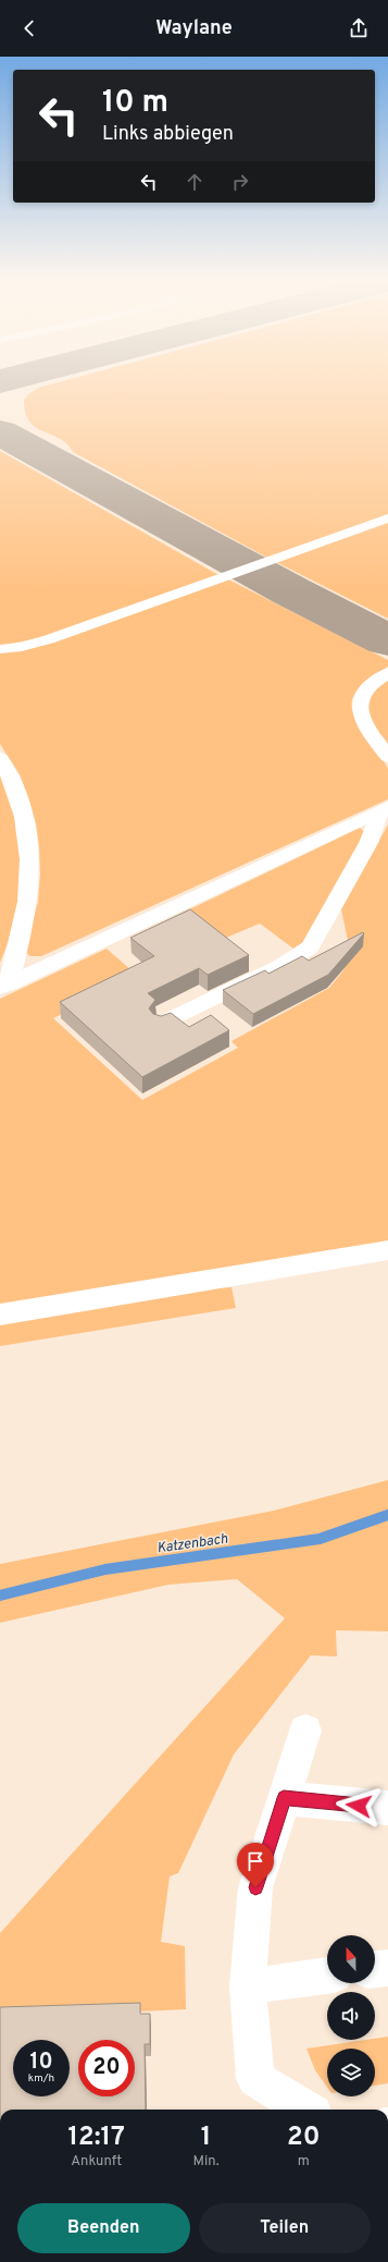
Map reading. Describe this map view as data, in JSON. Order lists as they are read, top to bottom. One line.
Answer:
{"water":["Katzenbach"],"north":"top","page":{"header":"Waylane","turn":["10 m","Links abbiegen"],"speed":"10 km/h","limit":"20","eta":["12:17","Ankunft","1","Min.","20","m"],"buttons":["Beenden","Teilen"]}}
